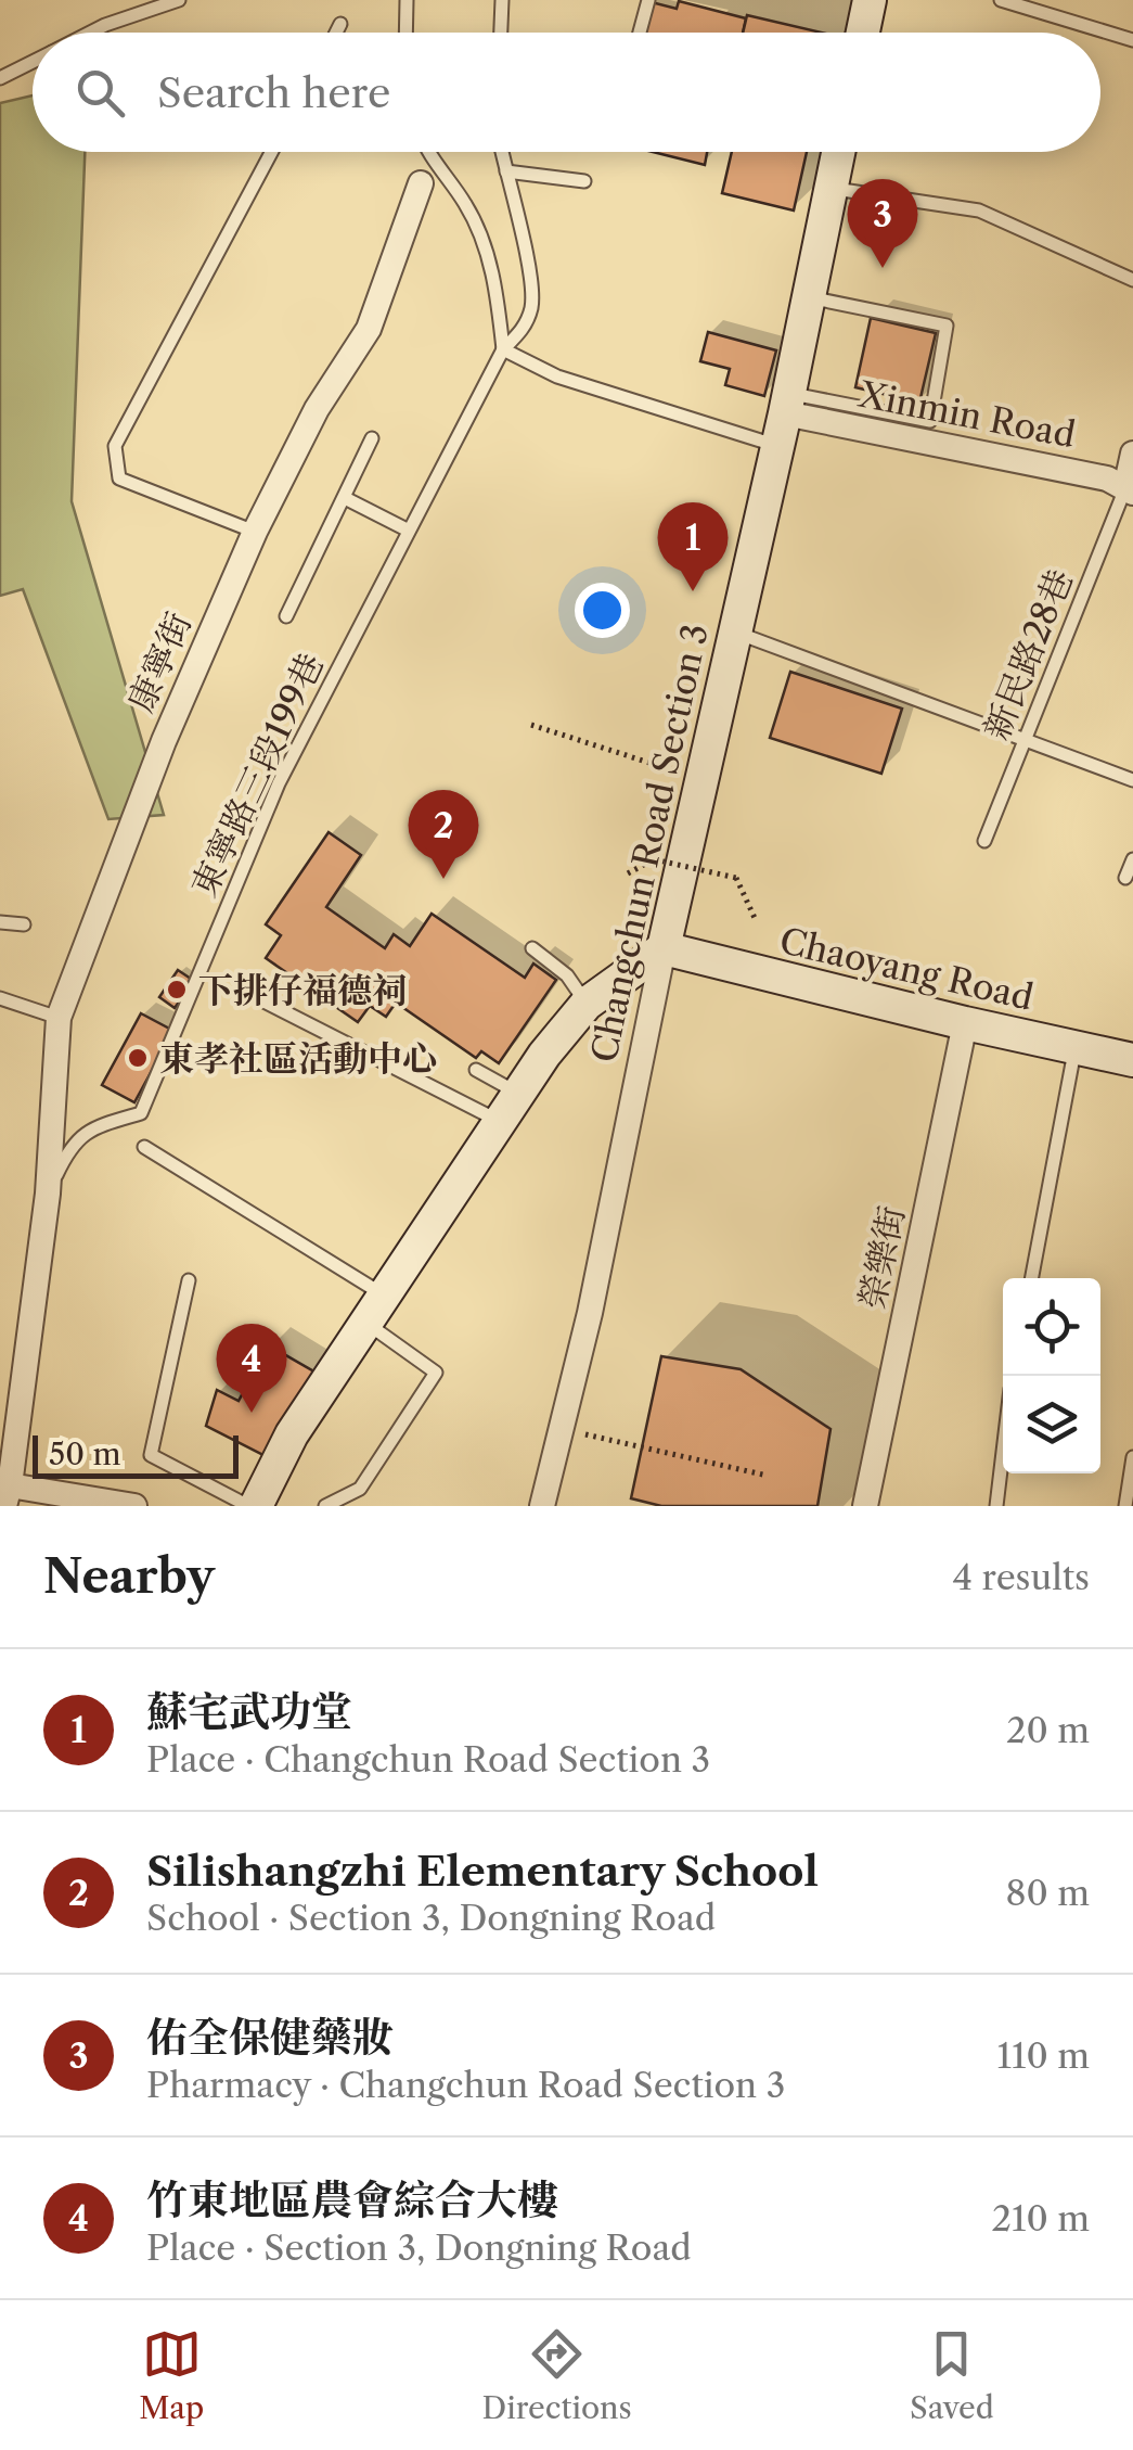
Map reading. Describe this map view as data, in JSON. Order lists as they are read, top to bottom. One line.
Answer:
{"streets":{"main road":["Changchun Road Section 3","Chaoyang Road"],"street":["Xinmin Road","康寧街","榮樂街"],"lane":["新民路28巷","東寧路三段199巷"]},"crossings":[["Xinmin Road","新民路28巷"],["Xinmin Road","Changchun Road Section 3"],["康寧街","東寧路三段199巷"],["Changchun Road Section 3","Chaoyang Road"],["Chaoyang Road","榮樂街"]],"places":["下排仔福德祠","東孝社區活動中心"],"scale_bar":"50 m","page":{"search":"Search here","pins":["3","1","2","4"],"scale":"50 m","heading":["Nearby","4 results"],"list":[{"mark":"1","name":"蘇宅武功堂","note":"Place · Changchun Road Section 3","value":"20 m"},{"mark":"2","name":"Silishangzhi Elementary School","note":"School · Section 3, Dongning Road","value":"80 m"},{"mark":"3","name":"佑全保健藥妝","note":"Pharmacy · Changchun Road Section 3","value":"110 m"},{"mark":"4","name":"竹東地區農會綜合大樓","note":"Place · Section 3, Dongning Road","value":"210 m"}],"nav":["Map","Directions","Saved"]}}
